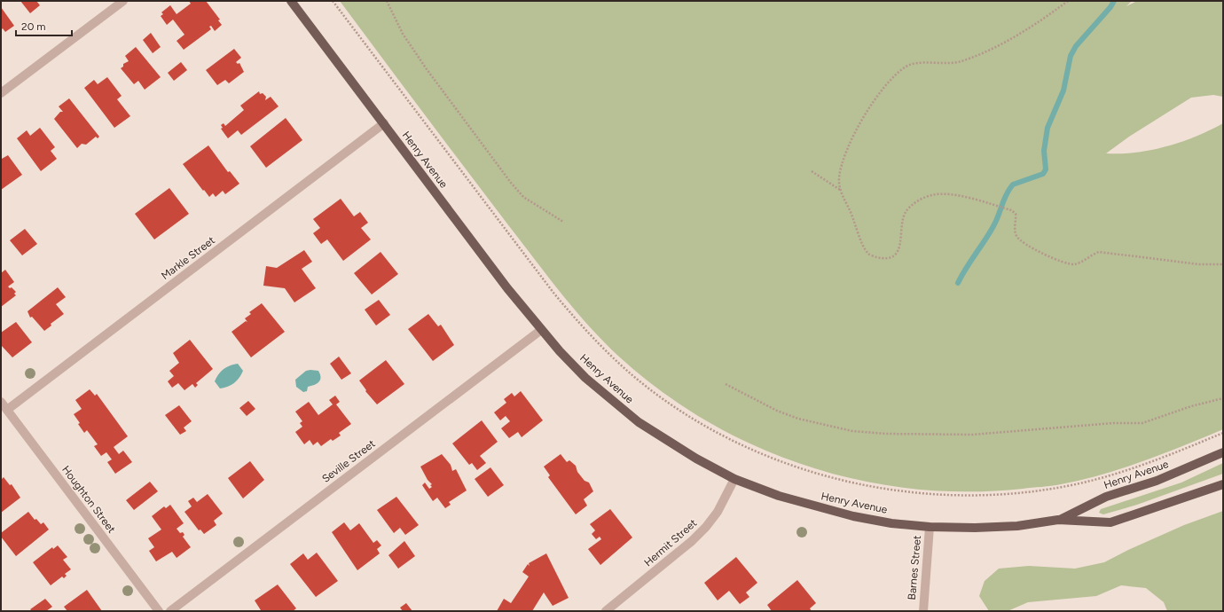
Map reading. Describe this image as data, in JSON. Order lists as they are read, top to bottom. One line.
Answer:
{"streets":{"main road":["Henry Avenue"],"street":["Markle Street","Seville Street","Houghton Street","Hermit Street","Barnes Street"]},"crossings":[["Henry Avenue","Markle Street"],["Henry Avenue","Seville Street"],["Henry Avenue","Hermit Street"],["Henry Avenue","Barnes Street"],["Markle Street","Houghton Street"]],"scale_bar":"20 m"}
